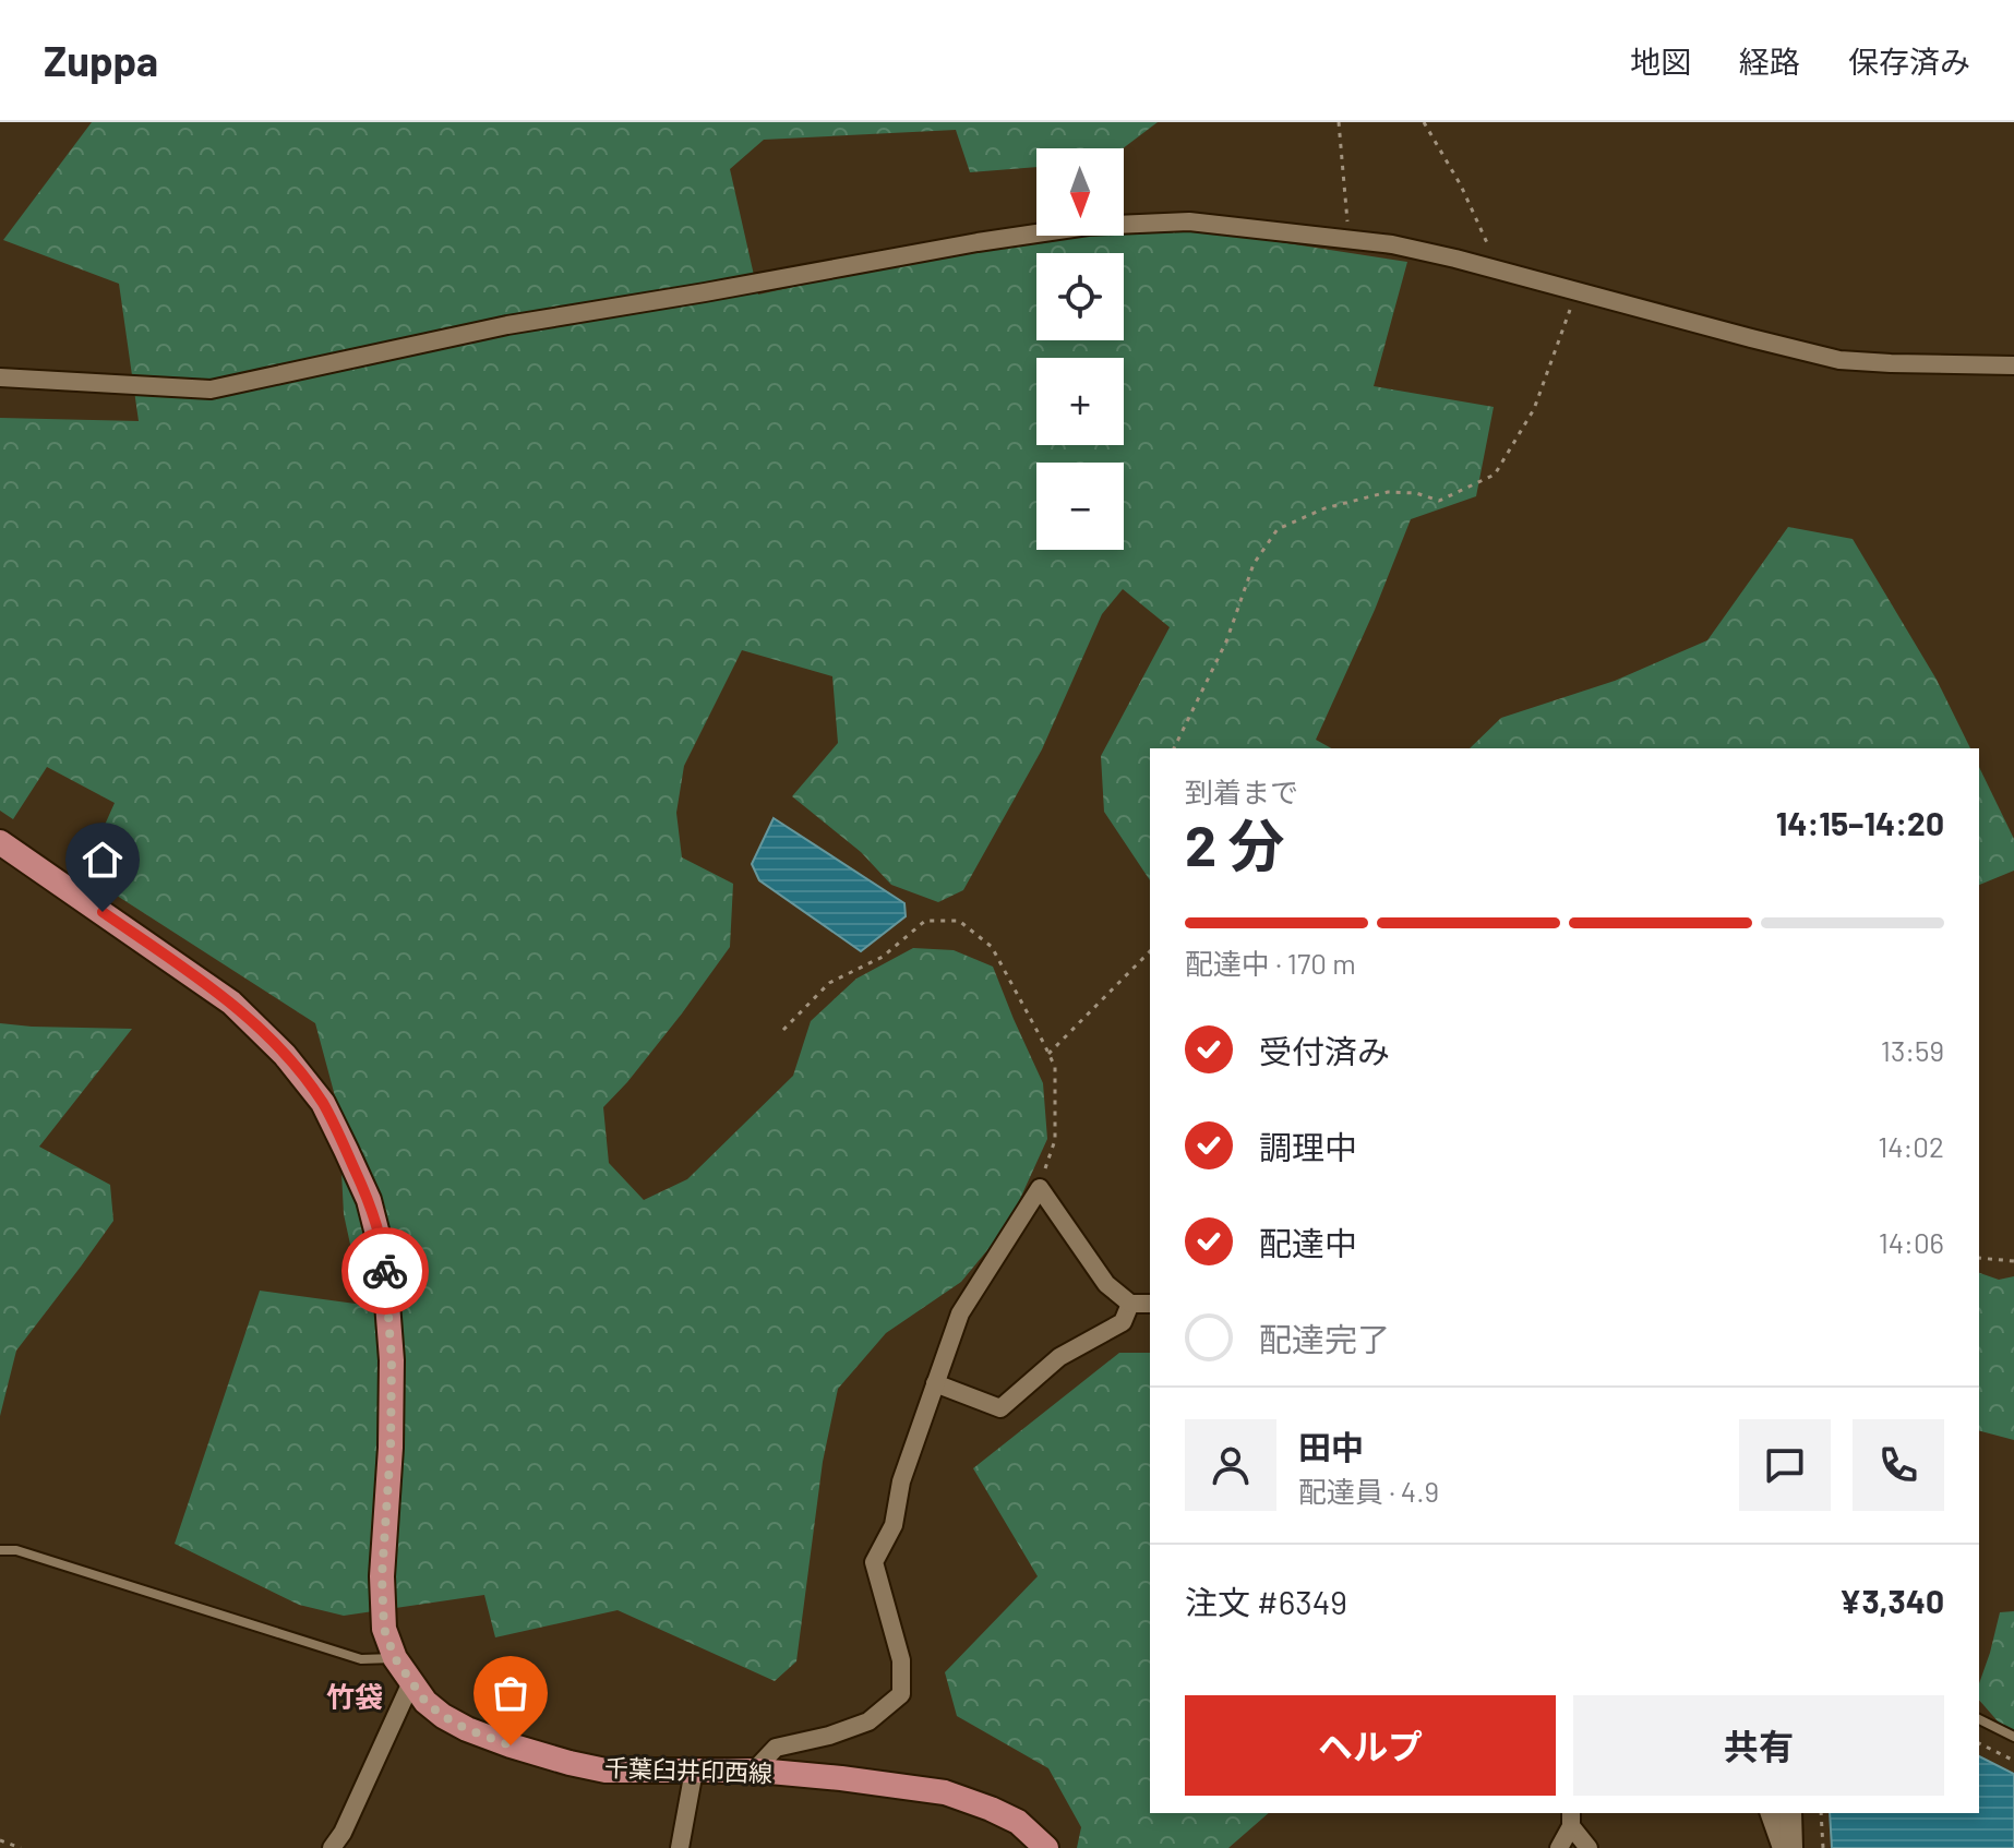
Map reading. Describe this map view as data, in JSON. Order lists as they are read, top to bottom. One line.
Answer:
{"streets":{"main road":["千葉臼井印西線"]},"districts":["竹袋"],"north":"bottom","page":{"header":"Zuppa","nav":["地図","経路","保存済み"],"map_buttons":["+","−"],"heading":["2 分","到着まで","14:15–14:20"],"panel":["田中","配達員 · 4.9","注文 #6349","¥3,340"],"bar":"配達中 · 170 m","list":[["受付済み","13:59"],["調理中","14:02"],["配達中","14:06"],"配達完了"],"buttons":["ヘルプ","共有"]}}
